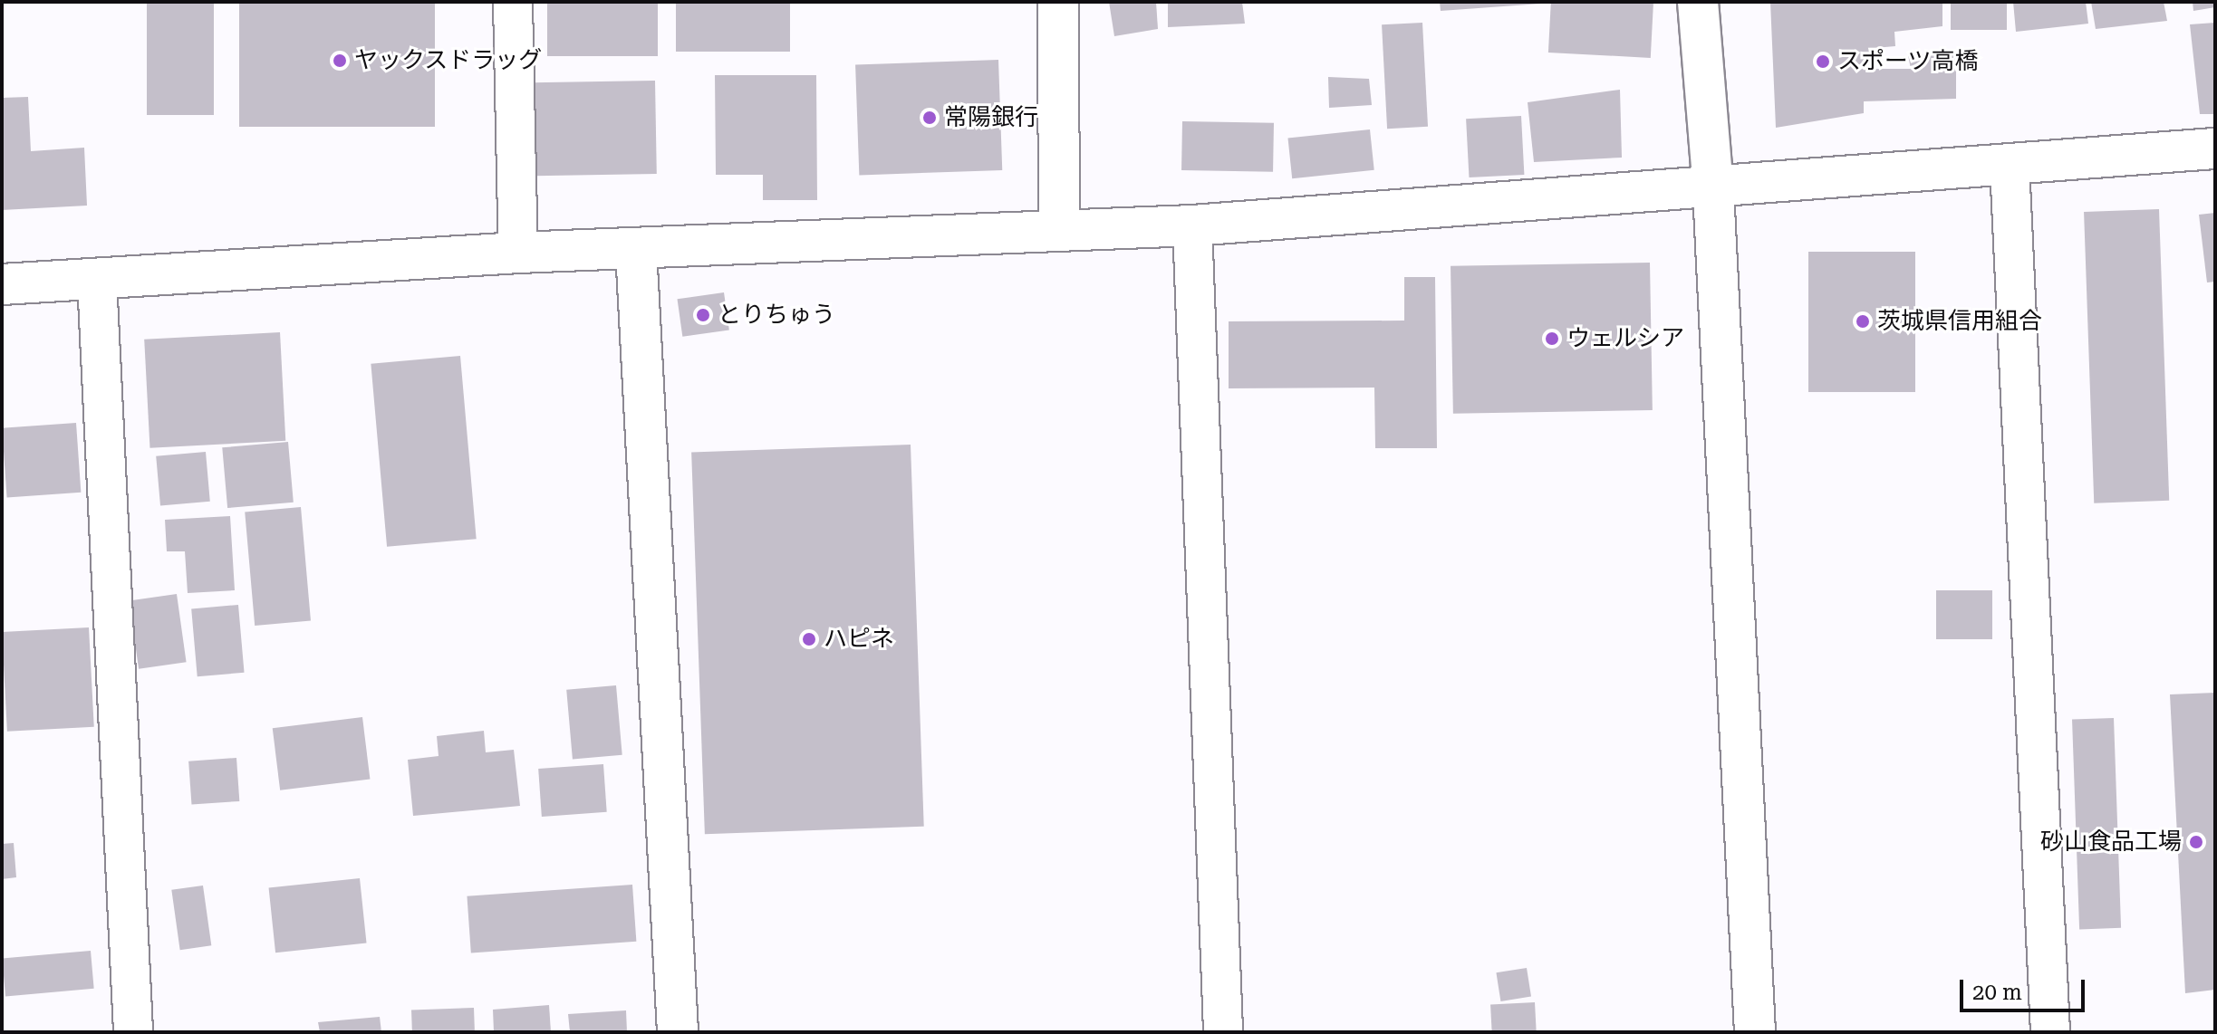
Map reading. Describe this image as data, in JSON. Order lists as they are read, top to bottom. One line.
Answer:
{"places":["ヤックスドラッグ","スポーツ高橋","常陽銀行","とりちゅう","茨城県信用組合","ウェルシア","ハピネ","砂山食品工場"],"scale_bar":"20 m"}
